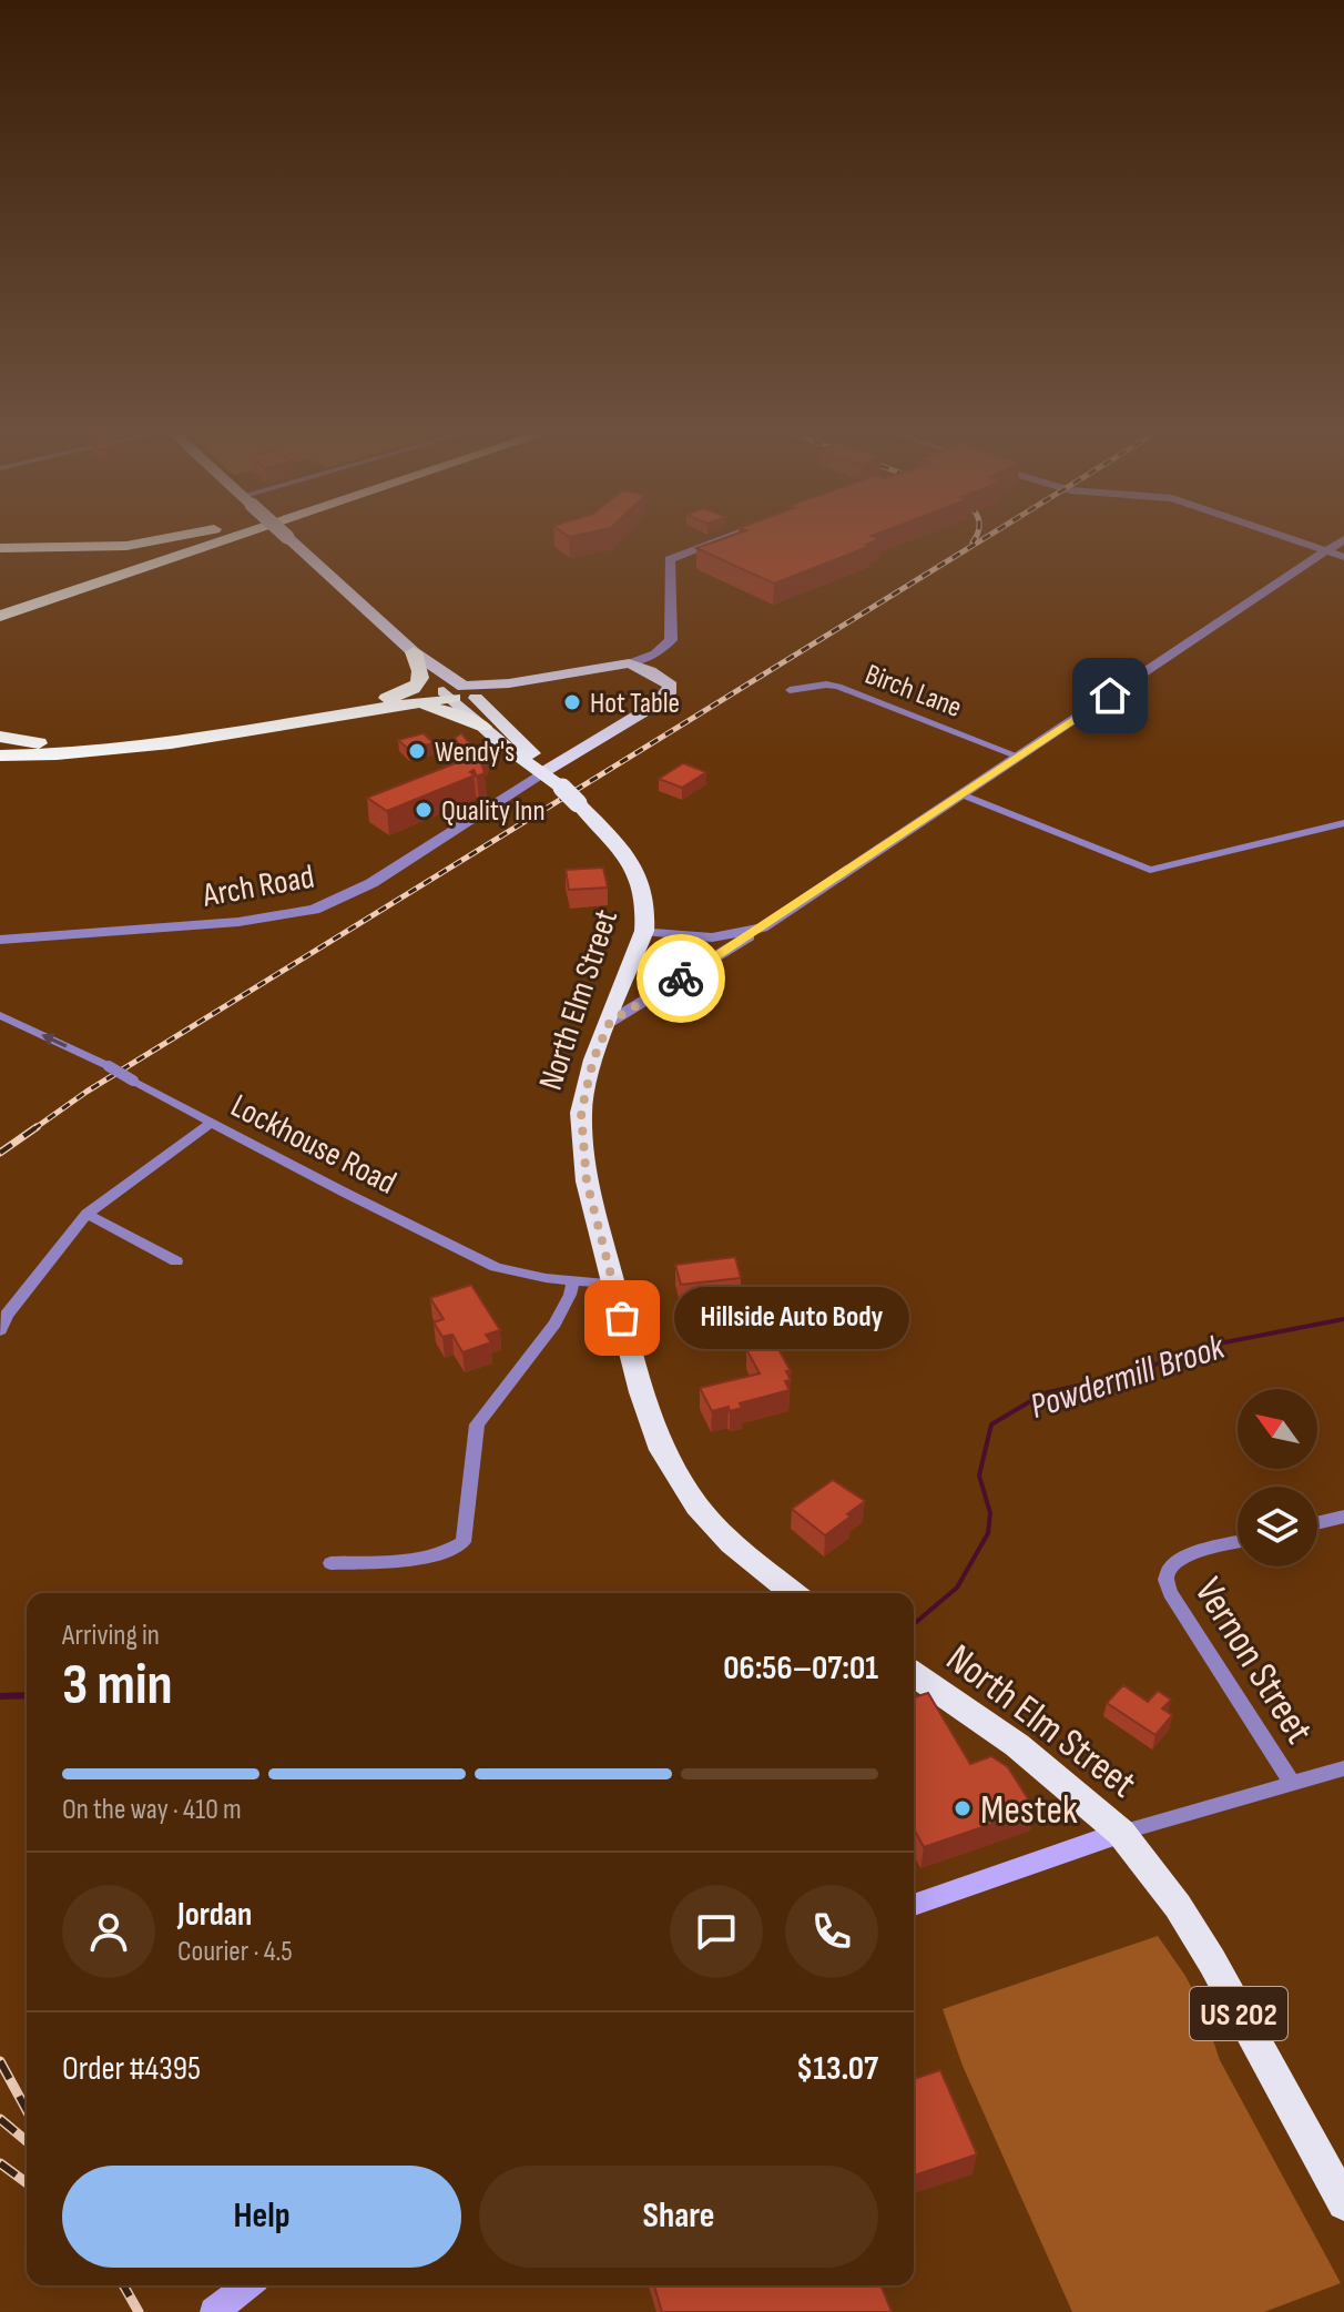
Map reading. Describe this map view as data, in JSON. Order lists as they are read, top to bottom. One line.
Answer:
{"streets":{"highway":["North Elm Street","US 202"],"street":["Birch Lane","Arch Road","Lockhouse Road","Vernon Street"]},"crossings":[["Arch Road","North Elm Street"],["North Elm Street","Lockhouse Road"]],"one_way":["Lockhouse Road"],"water":["Powdermill Brook"],"places":["Hot Table","Wendy's","Quality Inn","Hillside Auto Body","Mestek"],"north":"top left","page":{"bubble":"Hillside Auto Body","heading":["3 min","Arriving in","06:56–07:01"],"panel":["Jordan","Courier · 4.5","Order #4395","$13.07"],"bar":"On the way · 410 m","buttons":["Help","Share"]}}
